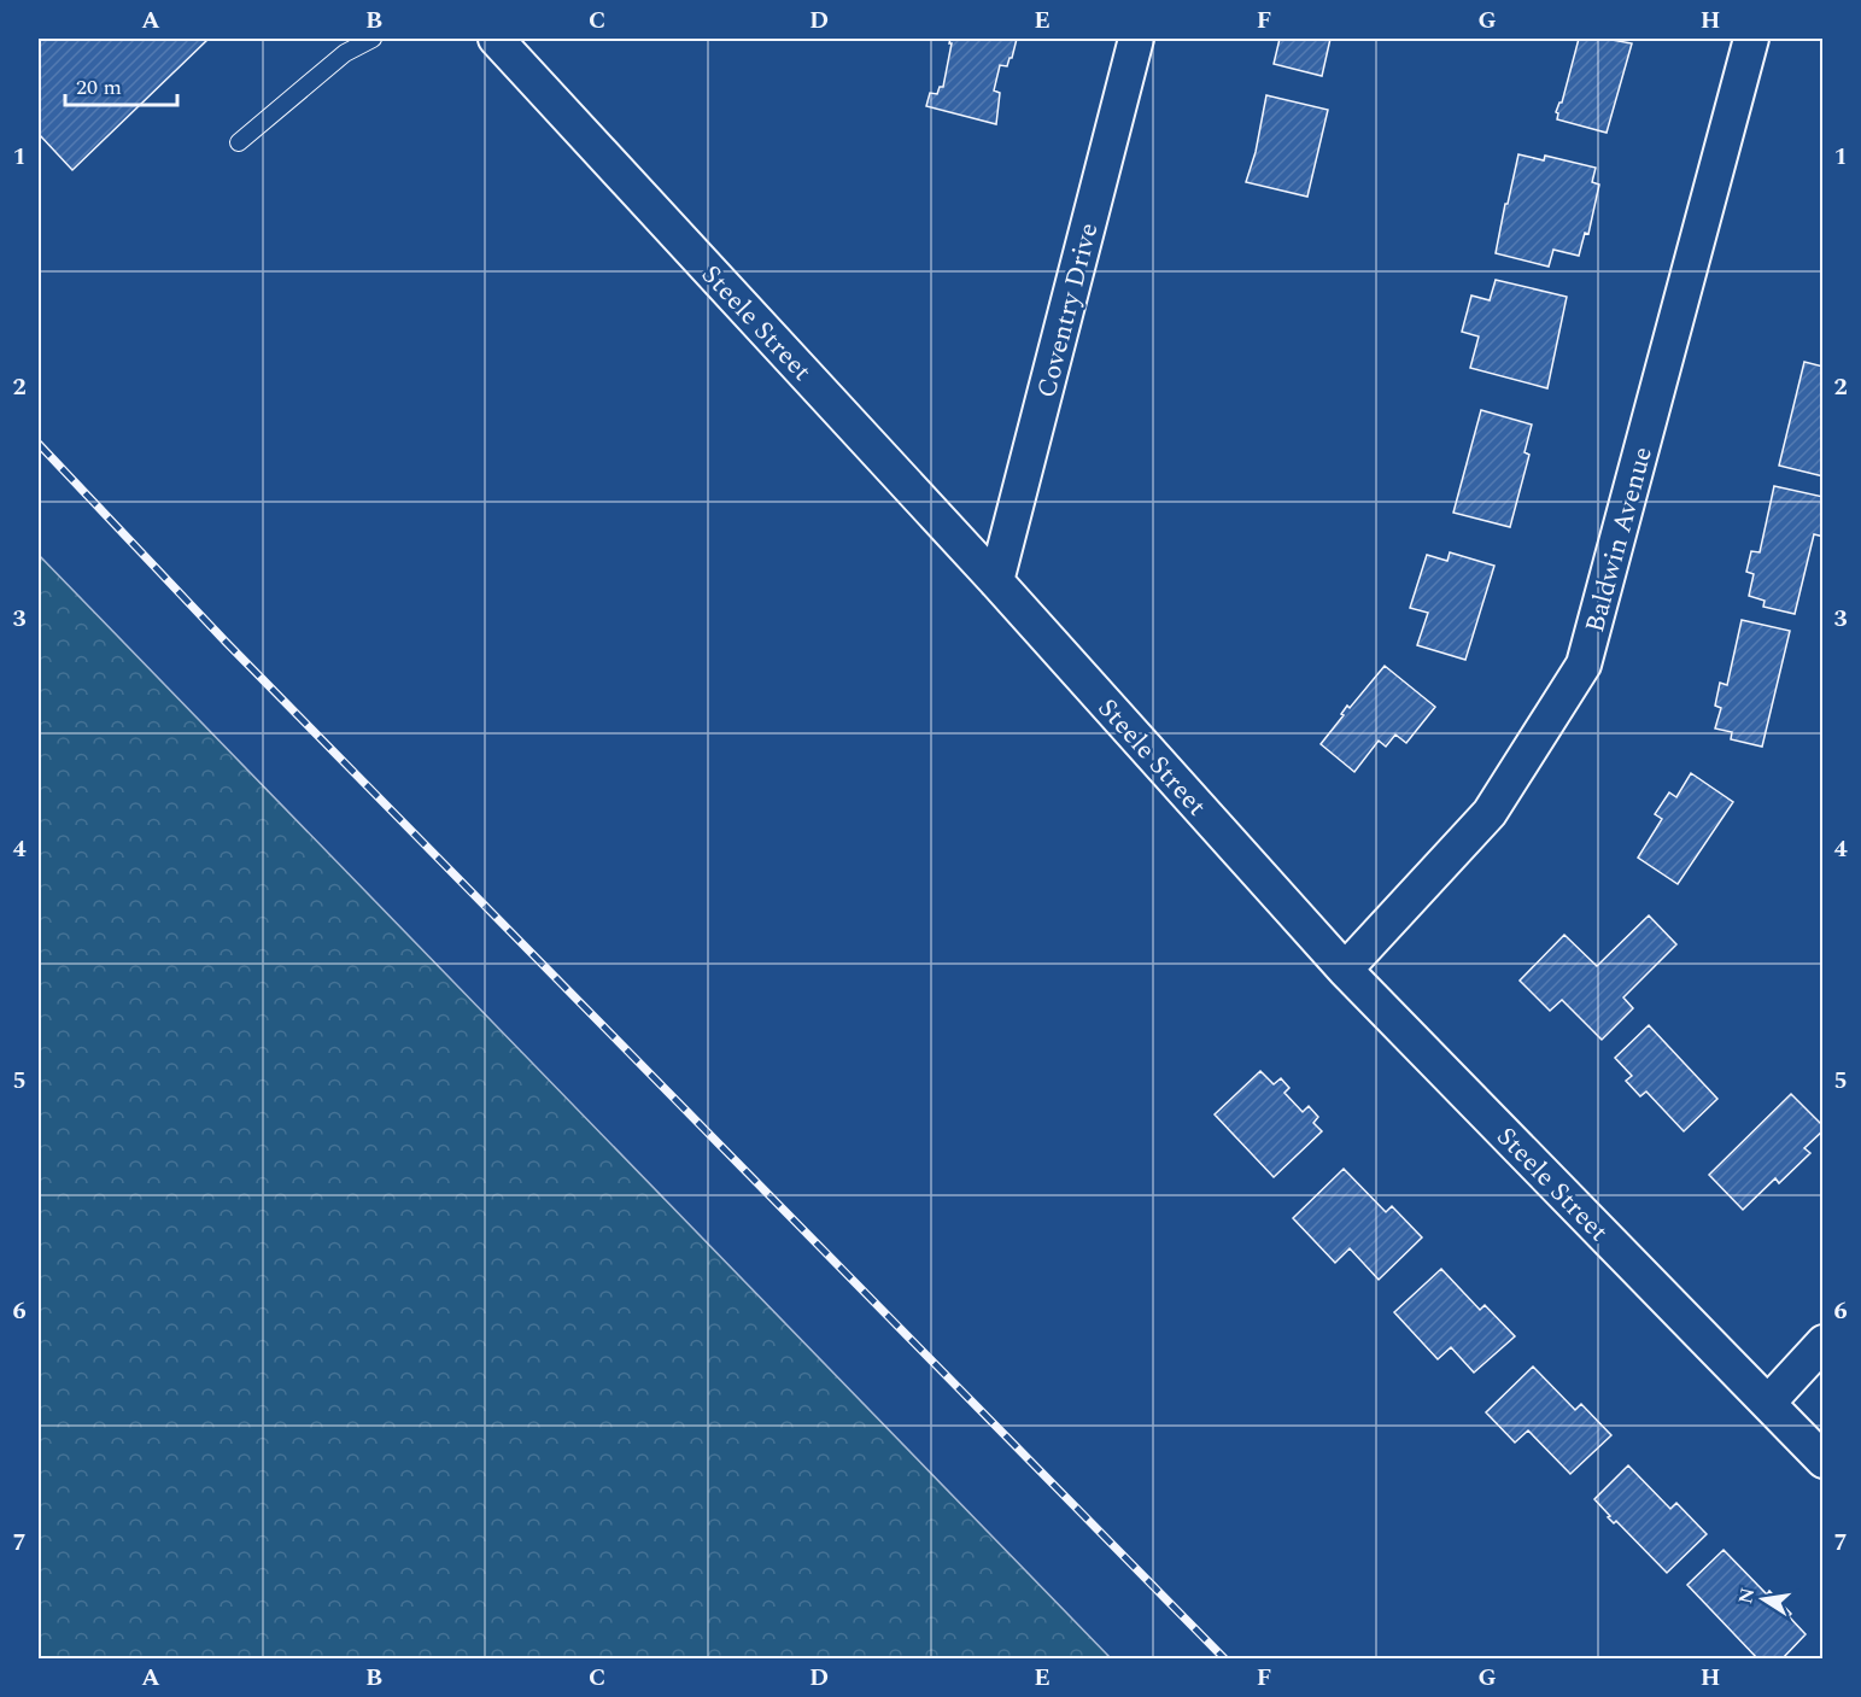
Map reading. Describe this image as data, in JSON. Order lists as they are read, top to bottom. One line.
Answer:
{"streets":{"street":["Coventry Drive","Steele Street","Baldwin Avenue"]},"crossings":[["Coventry Drive","Steele Street"],["Steele Street","Baldwin Avenue"]],"scale_bar":"20 m","north":"left","grid":{"columns":["A","B","C","D","E","F","G","H"],"rows":["1","2","3","4","5","6","7"]}}
